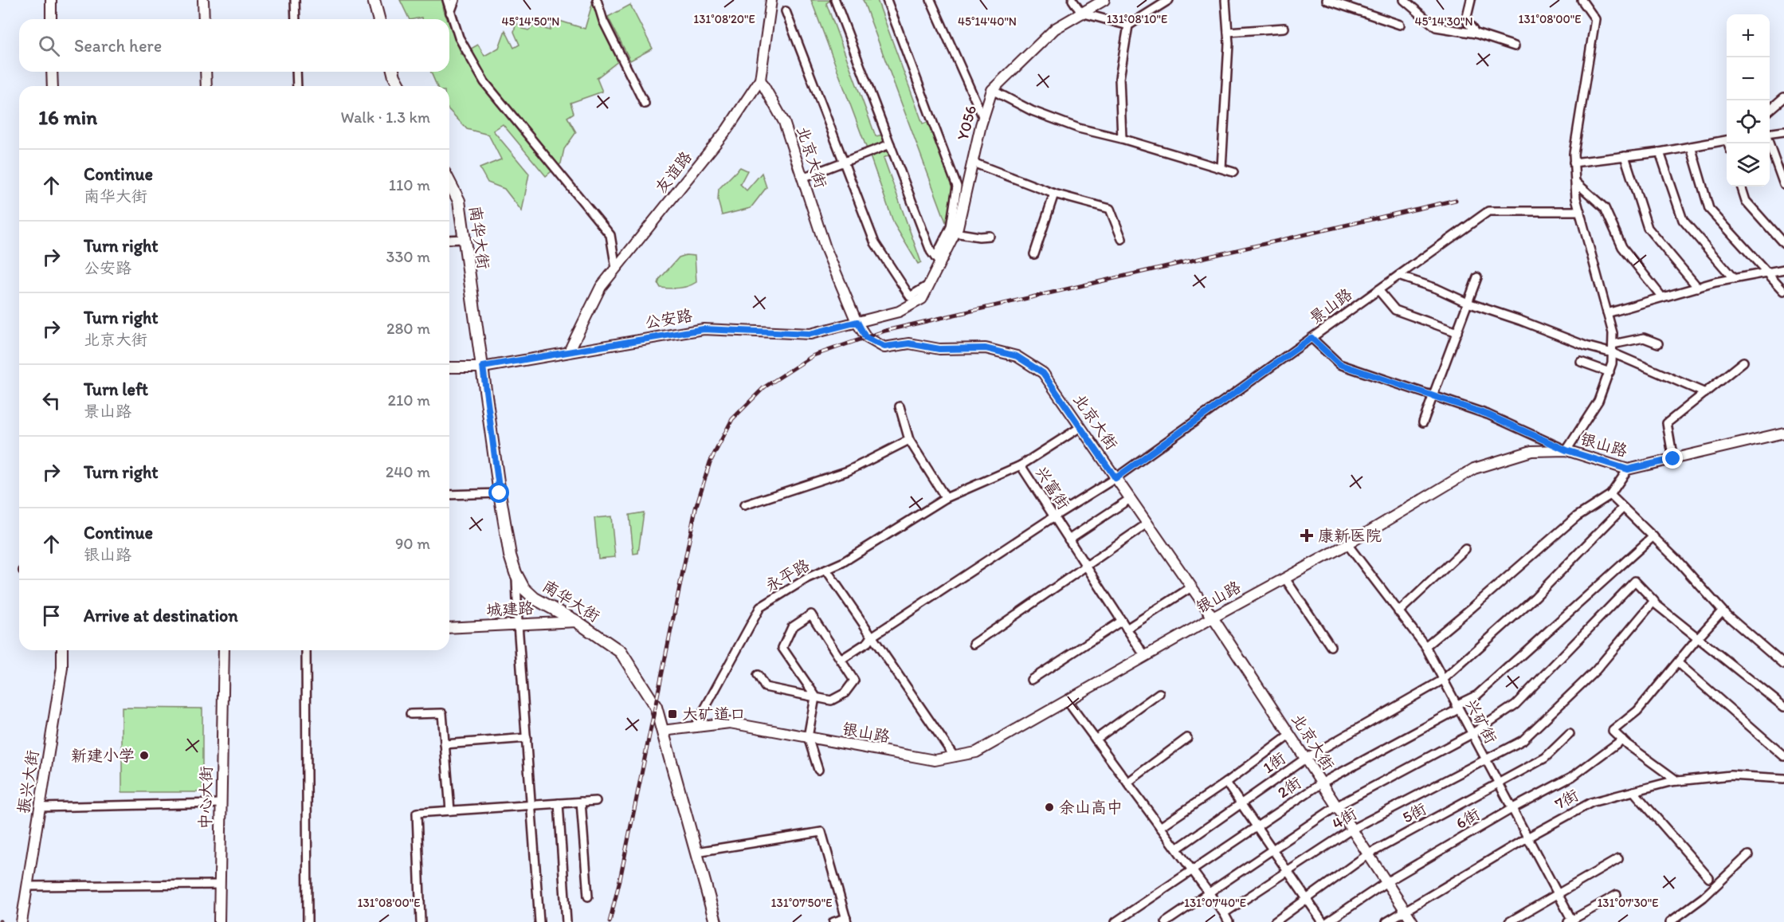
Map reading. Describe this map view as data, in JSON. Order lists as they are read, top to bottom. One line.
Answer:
{"streets":{"main road":["南华大街"],"street":["Y056","北京大街","友谊路","景山路","公安路","银山路","兴富街","永平路","城建路","兴矿街","1街","振兴大街","2街","中心大街","7街","5街","4街","6街"]},"crossings":[["Y056","公安路"],["北京大街","友谊路"],["北京大街","景山路"],["北京大街","公安路"],["北京大街","银山路"],["北京大街","1街"],["北京大街","2街"],["北京大街","7街"],["北京大街","5街"],["北京大街","4街"],["北京大街","6街"],["友谊路","公安路"],["南华大街","公安路"],["南华大街","银山路"],["南华大街","城建路"],["景山路","兴富街"],["银山路","兴富街"],["银山路","永平路"],["银山路","兴矿街"],["兴富街","永平路"],["兴矿街","1街"],["兴矿街","2街"],["兴矿街","7街"],["兴矿街","5街"],["兴矿街","4街"],["兴矿街","6街"]],"places":{"health":["康新医院"],"transit":["大矿道口"],"other":["新建小学","余山高中"]},"page":{"map_buttons":["+","−"],"search":"Search here","heading":["16 min","Walk · 1.3 km"],"list":[["Continue","南华大街","110 m"],["Turn right","公安路","330 m"],["Turn right","北京大街","280 m"],["Turn left","景山路","210 m"],["Turn right","240 m"],["Continue","银山路","90 m"],"Arrive at destination"]},"coordinates":["131°08'20\"E","131°08'10\"E","131°08'00\"E","45°14'50\"N","45°14'40\"N","45°14'30\"N","131°07'50\"E","131°07'40\"E","131°07'30\"E"]}
